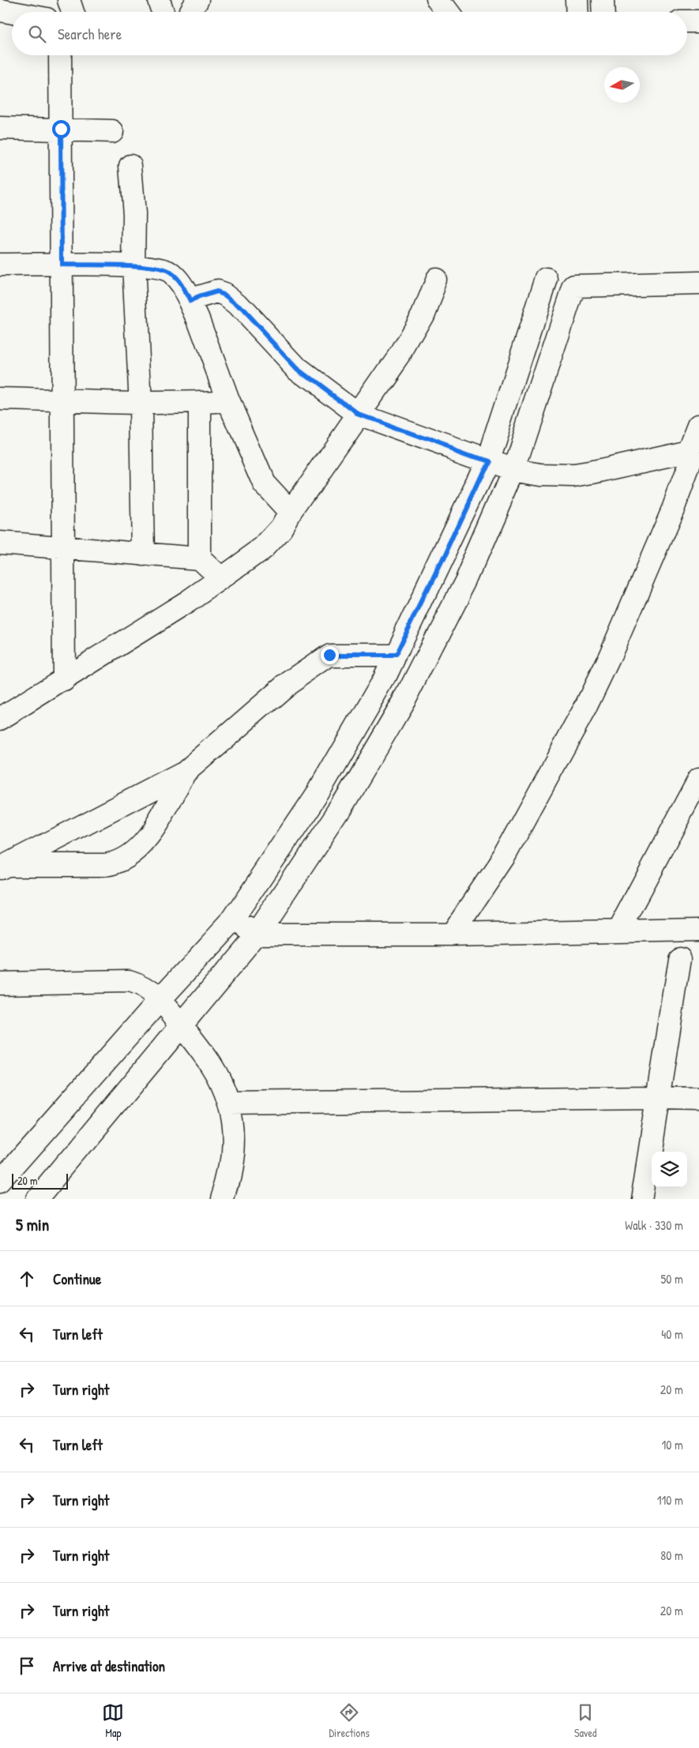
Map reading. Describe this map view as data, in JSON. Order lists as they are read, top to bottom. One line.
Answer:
{"scale_bar":"20 m","north":"left","page":{"search":"Search here","scale":"20 m","heading":["5 min","Walk · 330 m"],"list":[["Continue","50 m"],["Turn left","40 m"],["Turn right","20 m"],["Turn left","10 m"],["Turn right","110 m"],["Turn right","80 m"],["Turn right","20 m"],"Arrive at destination"],"nav":["Map","Directions","Saved"]}}
